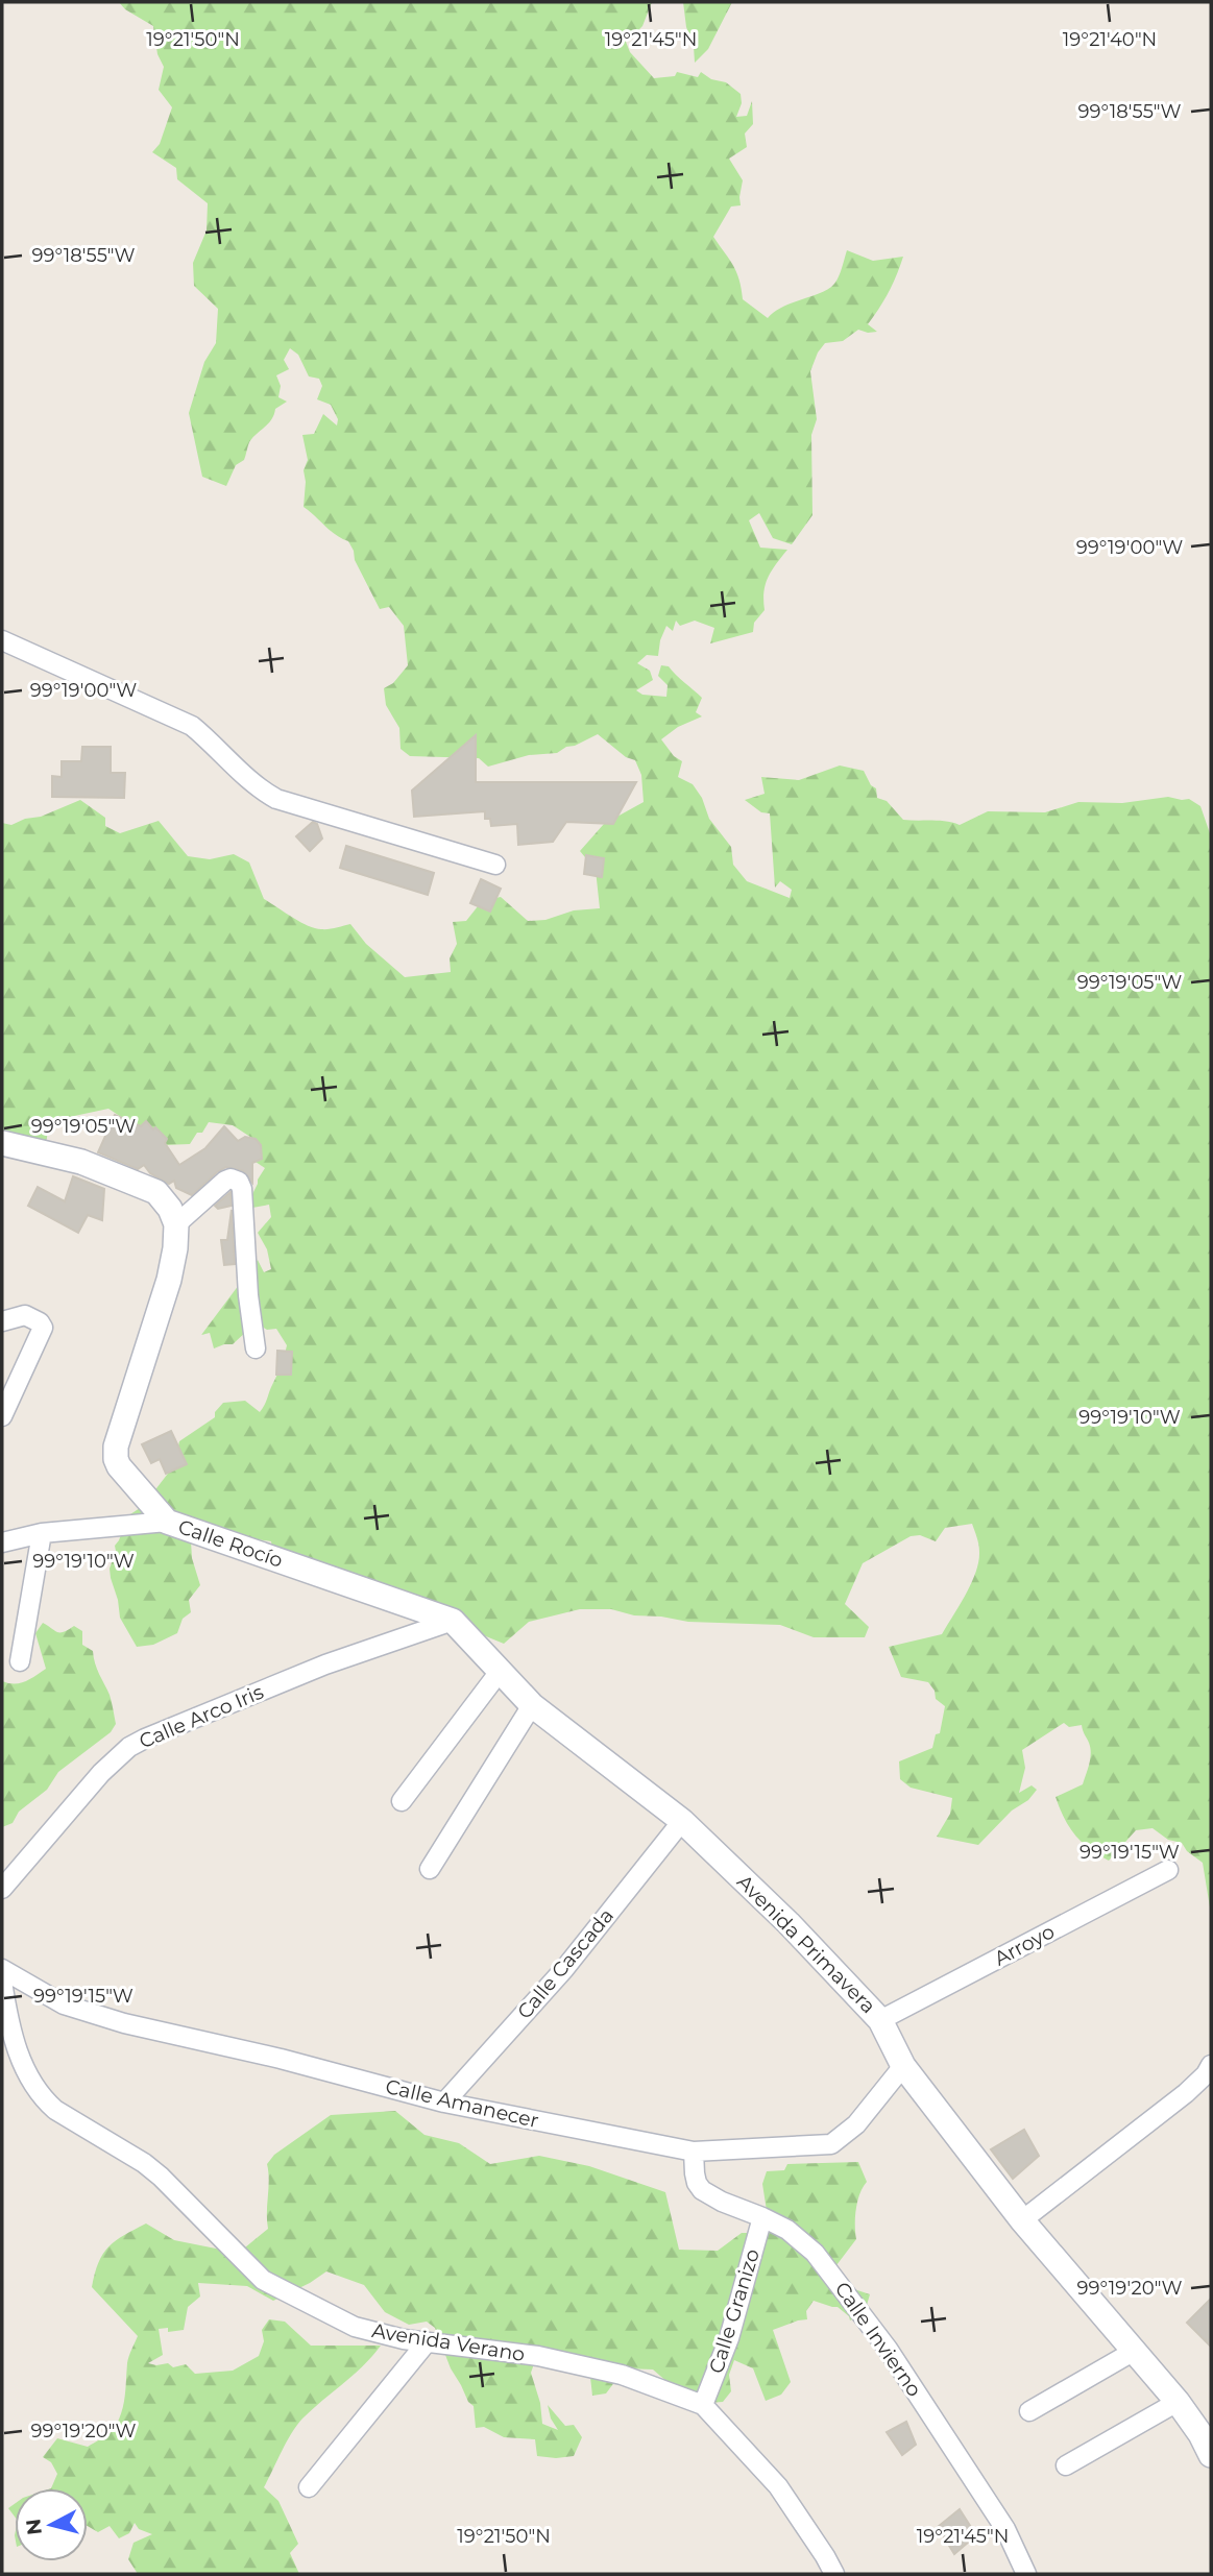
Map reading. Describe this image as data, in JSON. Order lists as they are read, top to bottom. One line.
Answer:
{"streets":{"street":["Calle Rocío","Calle Arco Iris","Avenida Primavera","Arroyo","Calle Cascada","Calle Amanecer","Calle Granizo","Calle Invierno","Avenida Verano"]},"crossings":[["Calle Rocío","Calle Arco Iris"],["Calle Rocío","Avenida Primavera"],["Calle Arco Iris","Avenida Primavera"],["Avenida Primavera","Arroyo"],["Avenida Primavera","Calle Cascada"],["Avenida Primavera","Calle Amanecer"],["Calle Cascada","Calle Amanecer"],["Calle Amanecer","Calle Invierno"],["Calle Granizo","Calle Invierno"],["Calle Granizo","Avenida Verano"]],"north":"left","coordinates":["19°21'50\"N","19°21'45\"N","19°21'40\"N","99°18'55\"W","99°19'00\"W","99°19'05\"W","99°19'10\"W","99°19'15\"W","99°19'20\"W"]}
